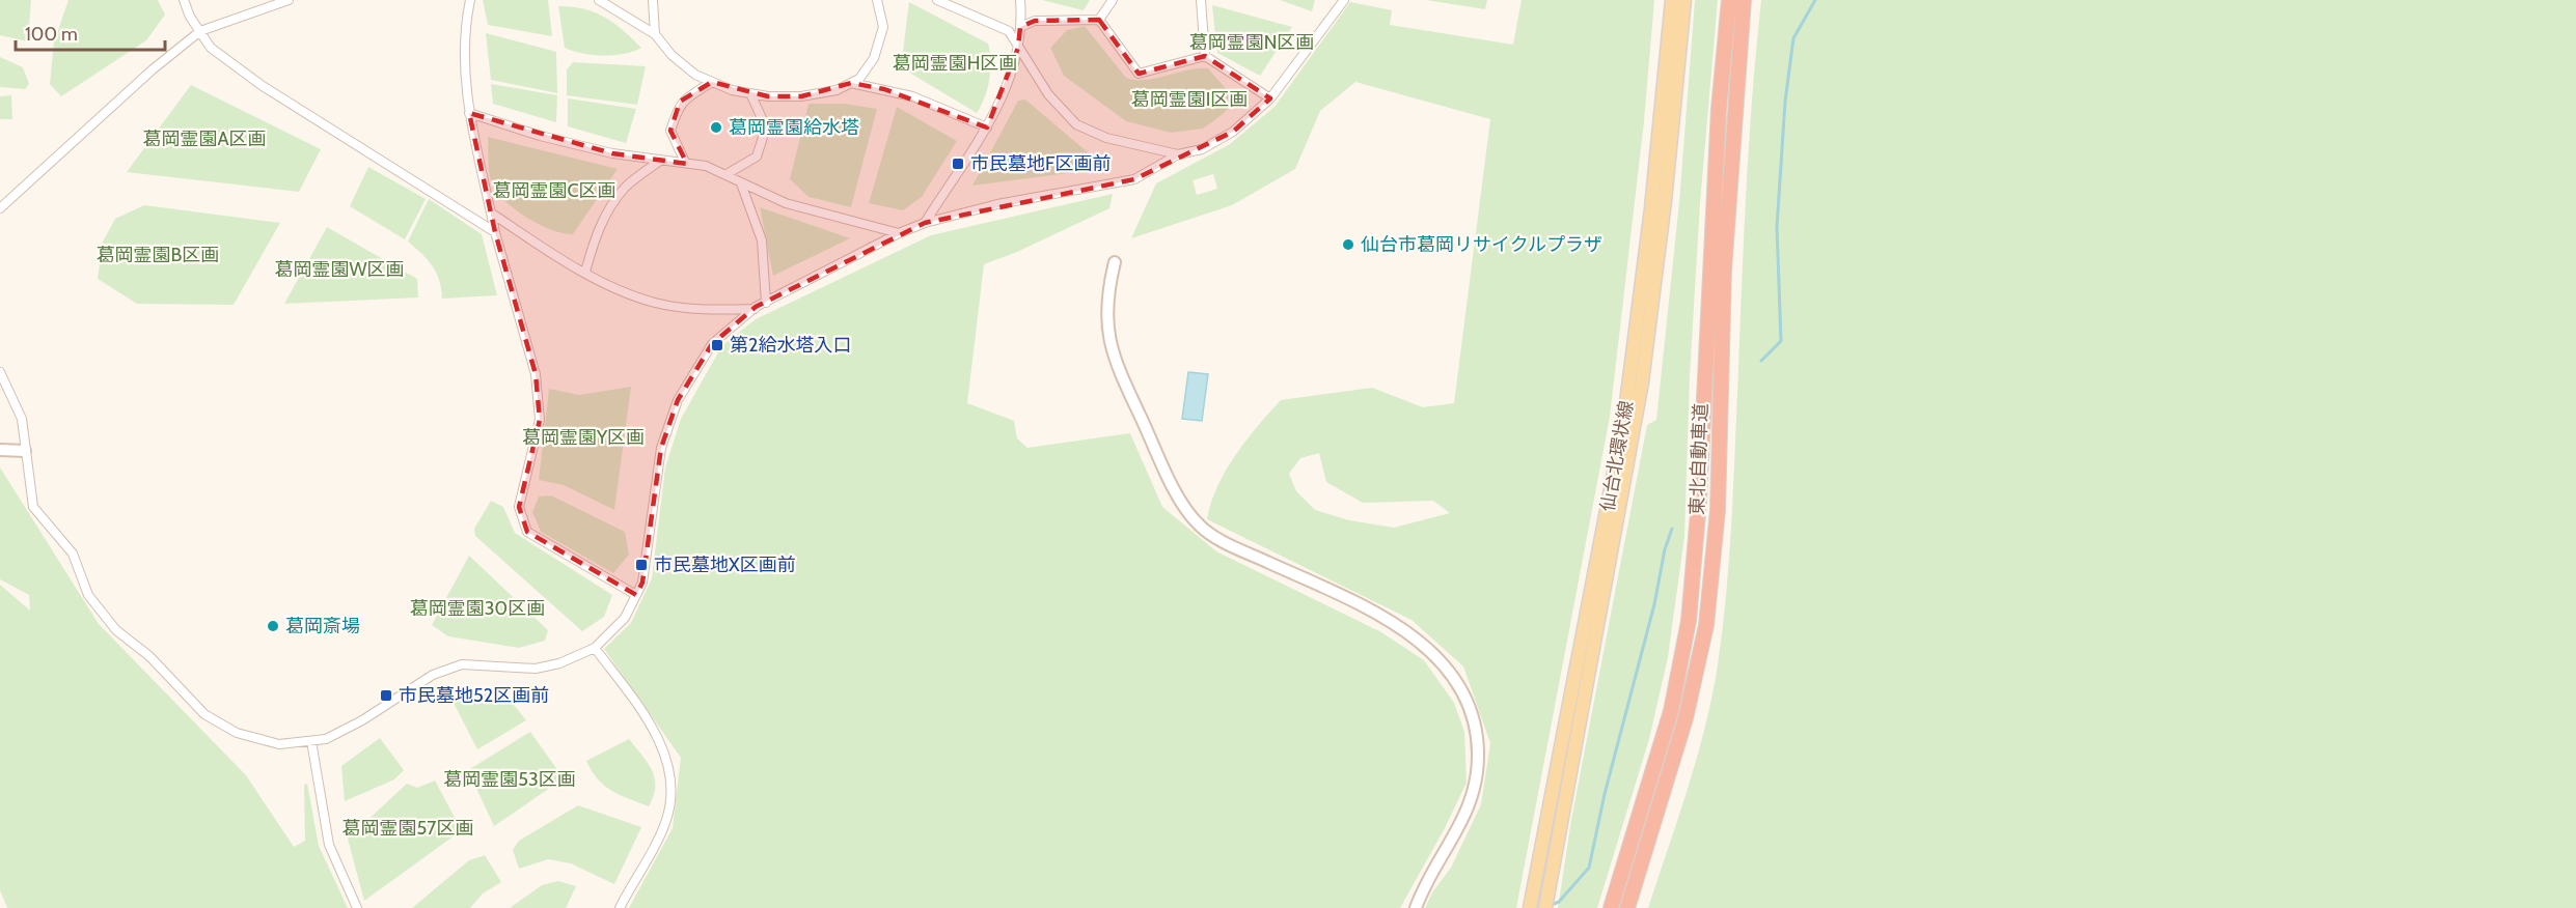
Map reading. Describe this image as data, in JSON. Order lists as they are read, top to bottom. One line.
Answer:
{"streets":{"highway":["東北自動車道"],"main road":["仙台北環状線"]},"parks":["葛岡霊園N区画","葛岡霊園H区画","葛岡霊園I区画","葛岡霊園A区画","葛岡霊園C区画","葛岡霊園B区画","葛岡霊園W区画","葛岡霊園Y区画","葛岡霊園30区画","葛岡霊園53区画","葛岡霊園57区画"],"places":{"other":["葛岡霊園給水塔","仙台市葛岡リサイクルプラザ","葛岡斎場"],"transit":["市民墓地F区画前","第2給水塔入口","市民墓地X区画前","市民墓地52区画前"]},"scale_bar":"100 m"}
